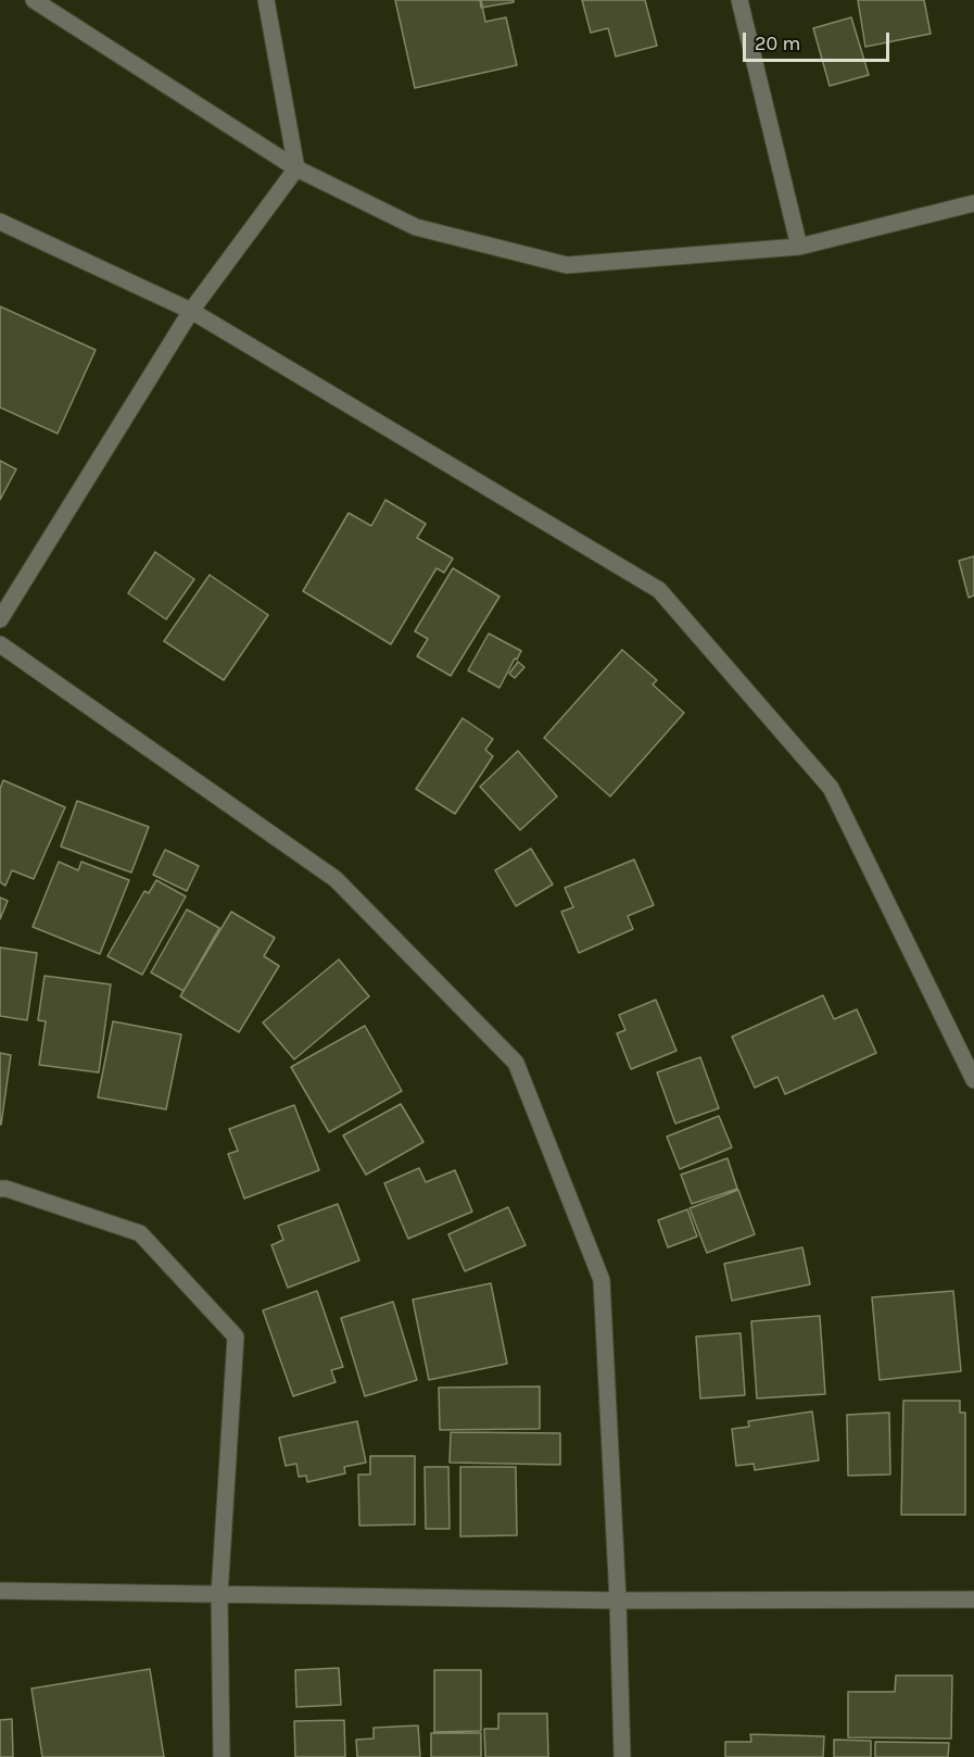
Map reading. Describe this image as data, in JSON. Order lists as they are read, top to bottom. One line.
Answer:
{"scale_bar":"20 m"}
